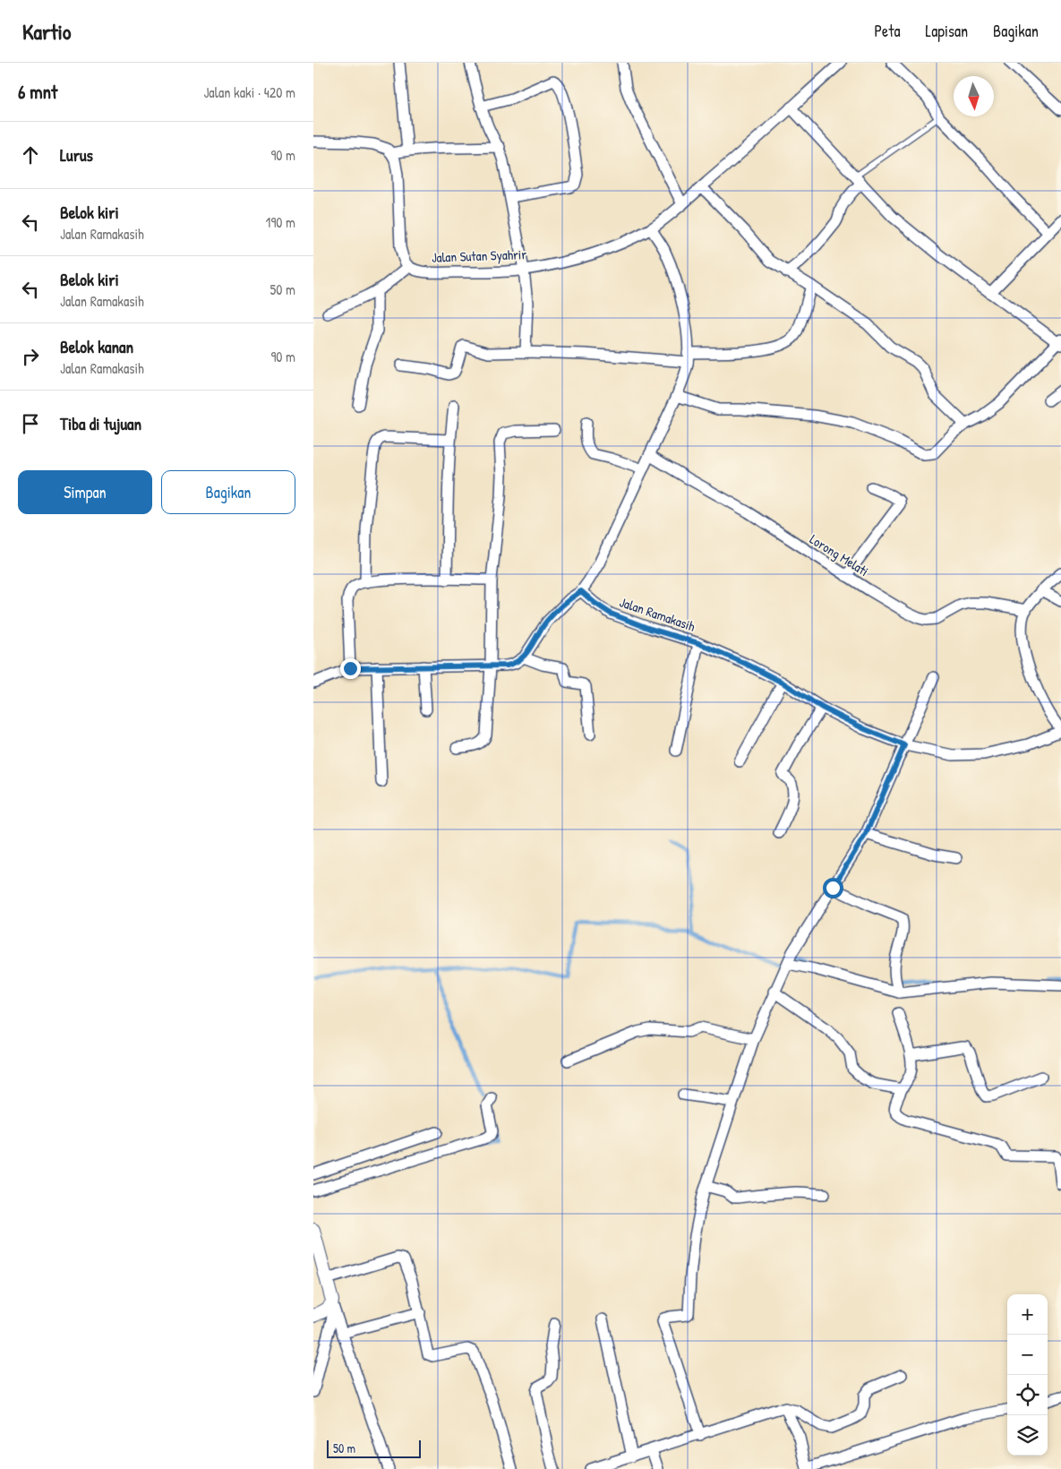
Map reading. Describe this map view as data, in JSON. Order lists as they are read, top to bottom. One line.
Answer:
{"streets":{"street":["Jalan Sutan Syahrir","Lorong Melati","Jalan Ramakasih"]},"crossings":[["Lorong Melati","Jalan Ramakasih"]],"scale_bar":"50 m","north":"bottom","page":{"header":"Kartio","nav":["Peta","Lapisan","Bagikan"],"heading":["6 mnt","Jalan kaki · 420 m"],"list":[["Lurus","90 m"],["Belok kiri","Jalan Ramakasih","190 m"],["Belok kiri","Jalan Ramakasih","50 m"],["Belok kanan","Jalan Ramakasih","90 m"],"Tiba di tujuan"],"buttons":["Simpan","Bagikan"],"map_buttons":["+","−"],"scale":"50 m"}}
